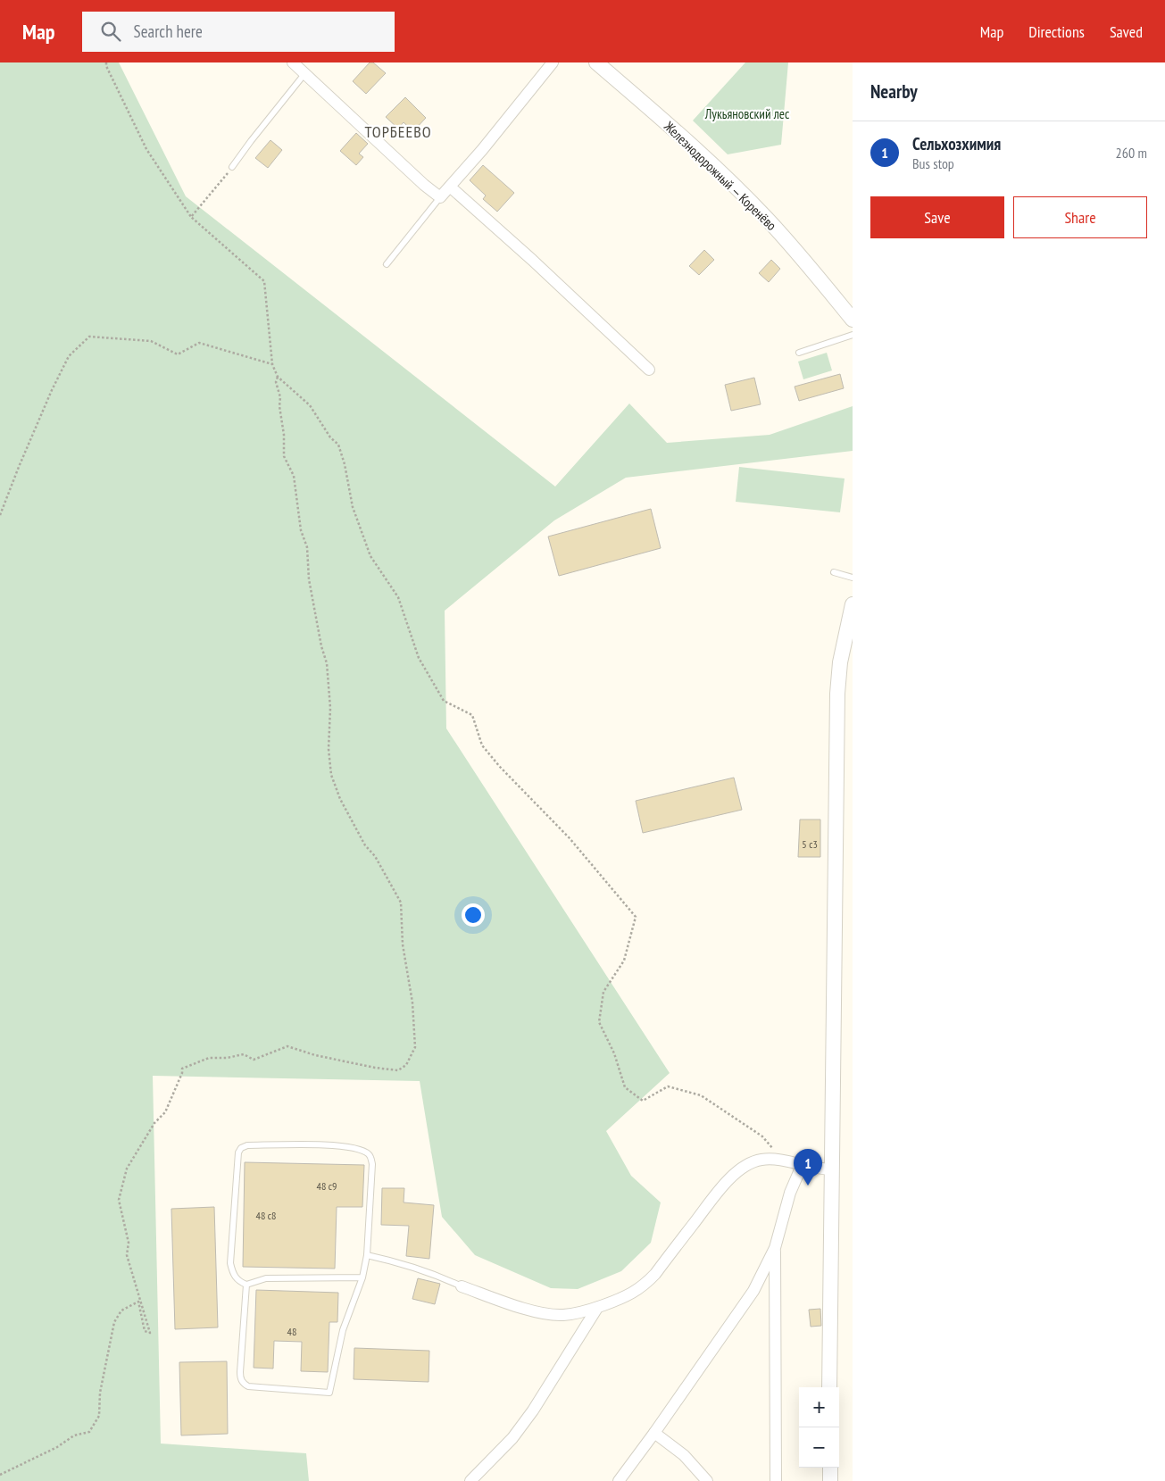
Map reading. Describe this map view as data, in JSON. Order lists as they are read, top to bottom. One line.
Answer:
{"streets":{"main road":["Железнодорожный — Коренёво"]},"districts":["ТОРБЕЕВО"],"parks":["Лукьяновский лес"],"house_numbers":["5 с3","48 с9","48 с8","48"],"page":{"header":"Map","search":"Search here","nav":["Map","Directions","Saved"],"heading":"Nearby","list":[{"mark":"1","name":"Сельхозхимия","note":"Bus stop","value":"260 m"}],"buttons":["Save","Share"],"pins":"1","map_buttons":["+","−"]}}
